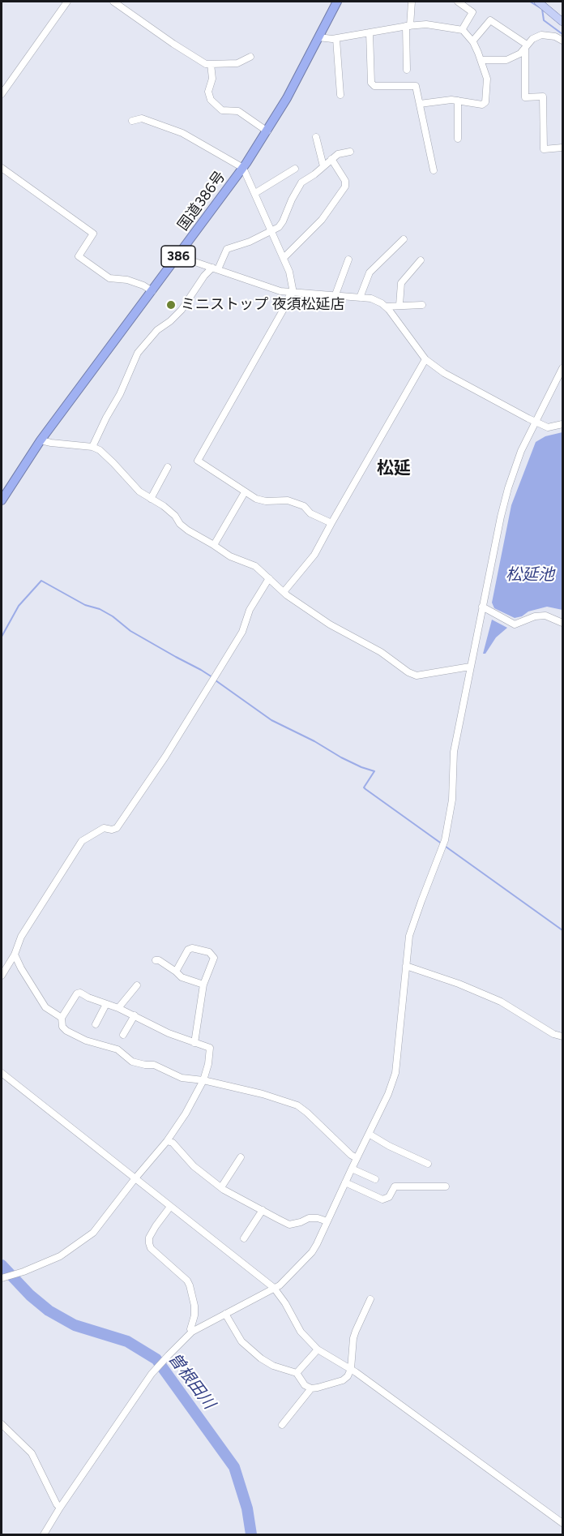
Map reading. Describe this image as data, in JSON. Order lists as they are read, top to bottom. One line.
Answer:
{"streets":{"highway":["国道386号","386"]},"districts":["松延"],"water":["松延池","曽根田川"],"places":["ミニストップ 夜須松延店"]}
